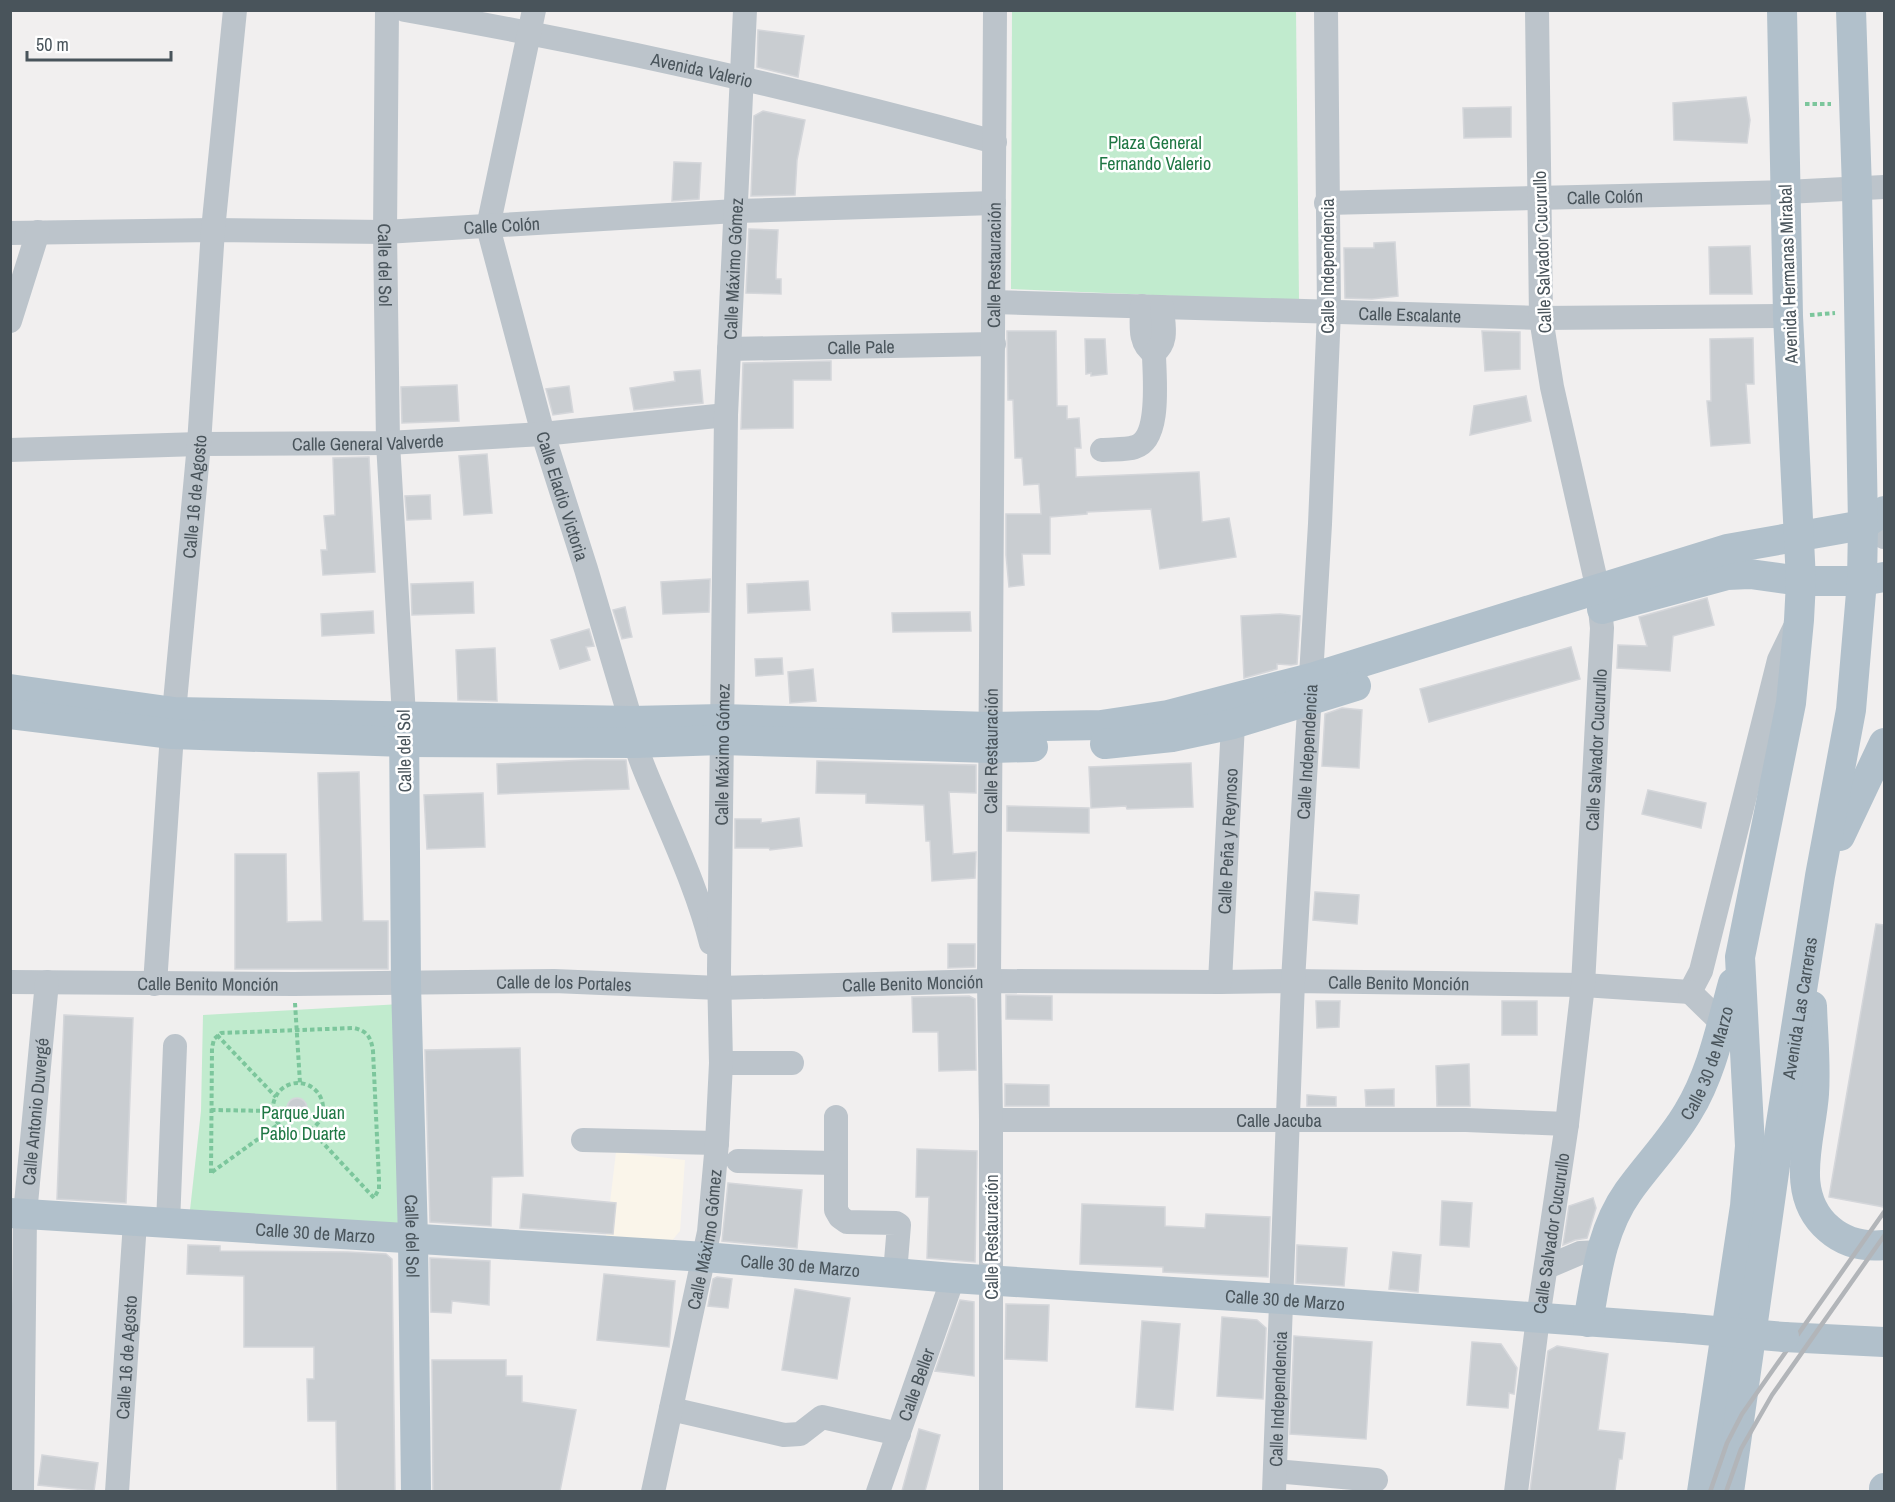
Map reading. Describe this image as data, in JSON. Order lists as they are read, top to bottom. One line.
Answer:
{"streets":{"main road":["Calle del Sol","Avenida Hermanas Mirabal","Avenida Las Carreras","Calle 30 de Marzo"],"street":["Avenida Valerio","Calle Colón","Calle Salvador Cucurullo","Calle Restauración","Calle Independencia","Calle Máximo Gómez","Calle Escalante","Calle Pale","Calle General Valverde","Calle Eladio Victoria","Calle 16 de Agosto","Calle Peña y Reynoso","Calle Benito Monción","Calle de los Portales","Calle Antonio Duvergé","Calle Jacuba","Calle Beller"]},"crossings":[["Avenida Valerio","Calle Restauración"],["Avenida Valerio","Calle Máximo Gómez"],["Avenida Valerio","Calle Eladio Victoria"],["Calle Colón","Calle Salvador Cucurullo"],["Calle Colón","Calle del Sol"],["Calle Colón","Calle Restauración"],["Calle Colón","Calle Independencia"],["Calle Colón","Calle Máximo Gómez"],["Calle Colón","Avenida Hermanas Mirabal"],["Calle Colón","Calle Eladio Victoria"],["Calle Colón","Calle 16 de Agosto"],["Calle Salvador Cucurullo","Calle Escalante"],["Calle Salvador Cucurullo","Calle Benito Monción"],["Calle Salvador Cucurullo","Calle 30 de Marzo"],["Calle Salvador Cucurullo","Calle Jacuba"],["Calle del Sol","Calle General Valverde"],["Calle del Sol","Calle Benito Monción"],["Calle del Sol","Calle de los Portales"],["Calle del Sol","Calle 30 de Marzo"],["Calle Restauración","Calle Escalante"],["Calle Restauración","Calle Pale"],["Calle Restauración","Calle Benito Monción"],["Calle Restauración","Calle 30 de Marzo"],["Calle Restauración","Calle Jacuba"],["Calle Independencia","Calle Escalante"],["Calle Independencia","Calle Benito Monción"],["Calle Independencia","Calle 30 de Marzo"],["Calle Independencia","Calle Jacuba"],["Calle Máximo Gómez","Calle Pale"],["Calle Máximo Gómez","Calle General Valverde"],["Calle Máximo Gómez","Calle Eladio Victoria"],["Calle Máximo Gómez","Calle Benito Monción"],["Calle Máximo Gómez","Calle de los Portales"],["Calle Máximo Gómez","Calle 30 de Marzo"],["Avenida Hermanas Mirabal","Calle Escalante"],["Calle General Valverde","Calle Eladio Victoria"],["Calle General Valverde","Calle 16 de Agosto"],["Calle Eladio Victoria","Calle Benito Monción"],["Calle Eladio Victoria","Calle de los Portales"],["Calle 16 de Agosto","Calle Benito Monción"],["Calle 16 de Agosto","Calle 30 de Marzo"],["Calle Peña y Reynoso","Calle Benito Monción"],["Calle Benito Monción","Calle de los Portales"],["Calle Benito Monción","Calle Antonio Duvergé"],["Calle 30 de Marzo","Calle Antonio Duvergé"],["Calle 30 de Marzo","Calle Beller"]],"parks":["Plaza General Fernando Valerio","Parque Juan Pablo Duarte"],"scale_bar":"50 m"}
